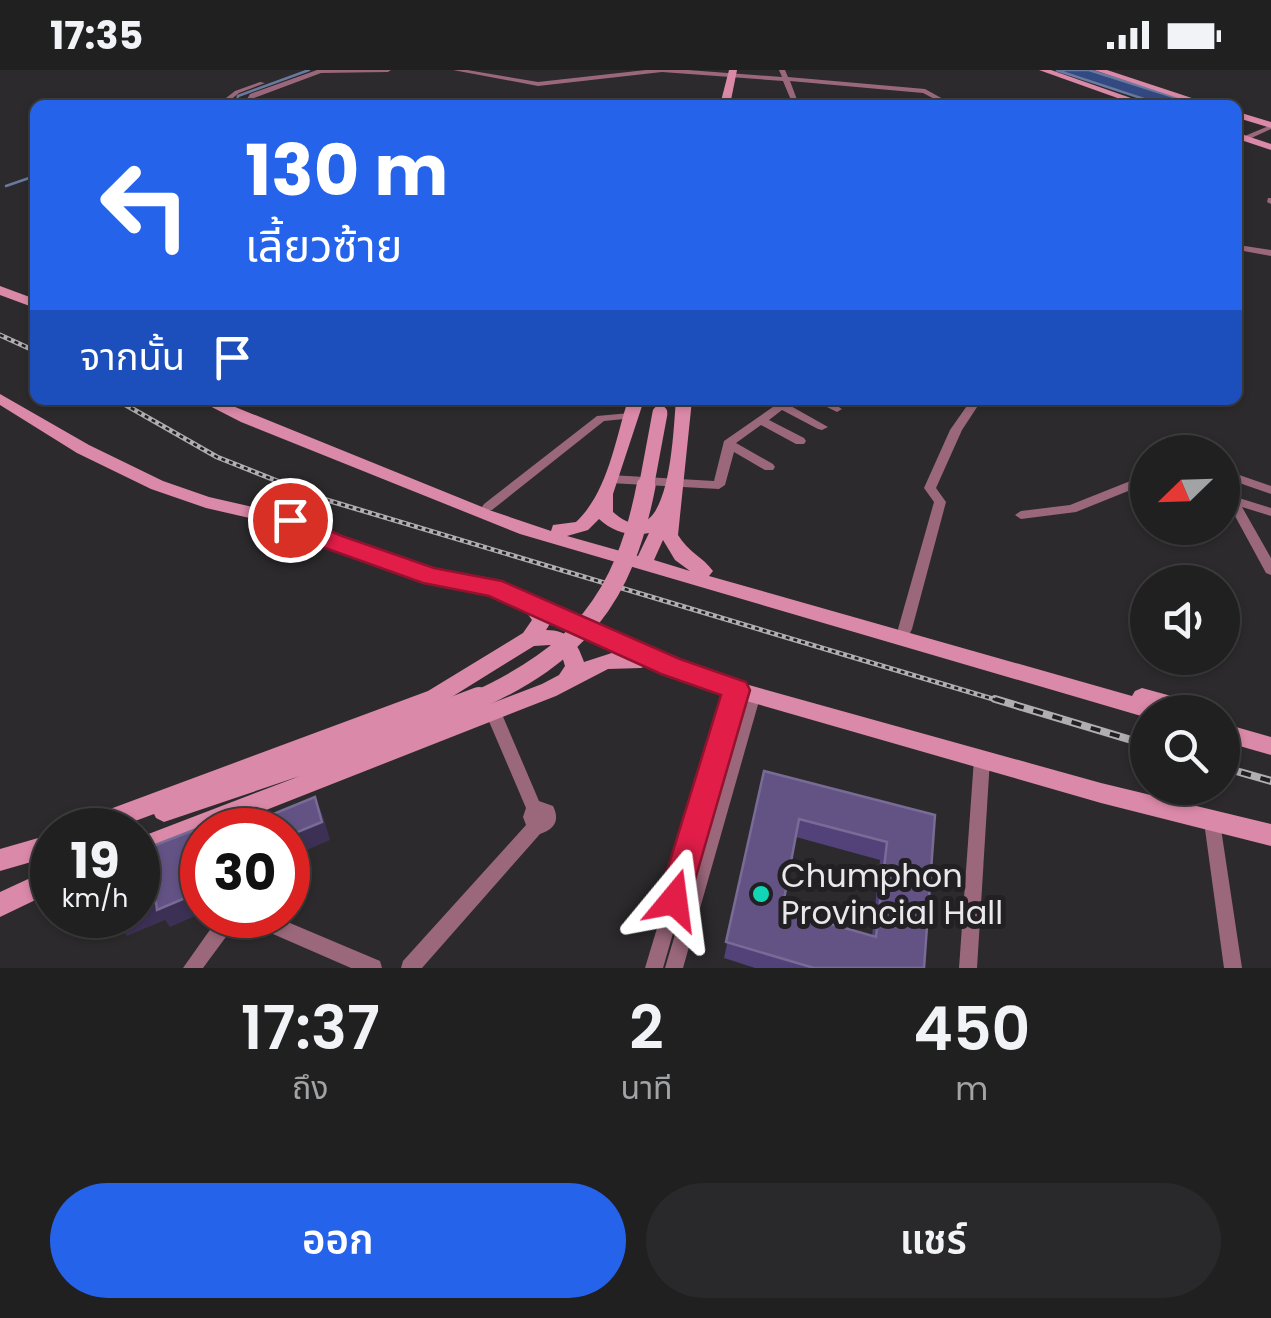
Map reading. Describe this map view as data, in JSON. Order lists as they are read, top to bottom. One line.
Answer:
{"places":["Chumphon Provincial Hall"],"north":"bottom left","page":{"status":"17:35","turn":["130 m","เลี้ยวซ้าย"],"then":"จากนั้น","speed":"19 km/h","limit":"30","eta":["17:37","ถึง","2","นาที","450","m"],"buttons":["ออก","แชร์"]}}
